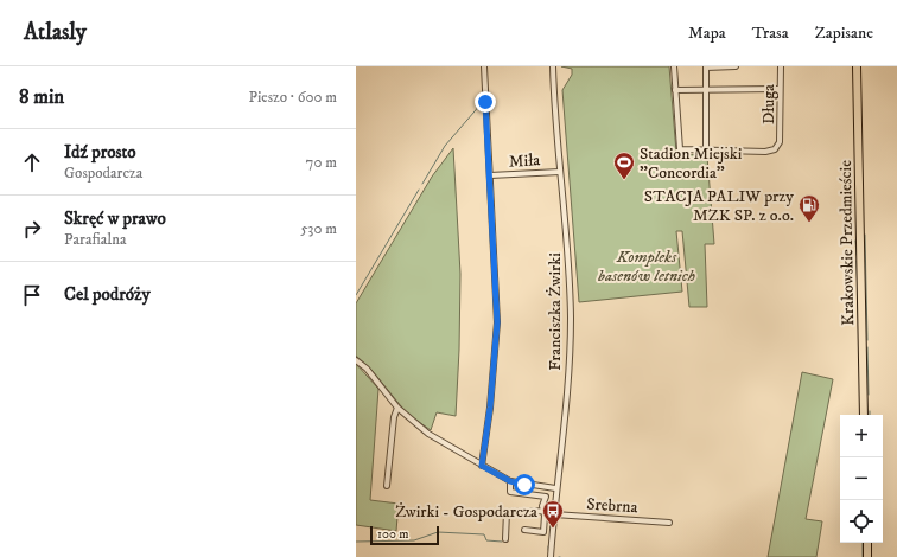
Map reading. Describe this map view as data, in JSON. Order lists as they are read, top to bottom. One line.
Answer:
{"streets":{"main road":["Krakowskie Przedmieście"],"street":["Długa","Miła","Franciszka Żwirki","Srebrna"]},"crossings":[["Miła","Franciszka Żwirki"],["Franciszka Żwirki","Srebrna"]],"parks":["Kompleks basenów letnich"],"places":{"sports":["Stadion Miejski \"Concordia\""],"fuel station":["STACJA PALIW przy MZK SP. z o.o."],"bus stop":["Żwirki - Gospodarcza"]},"scale_bar":"100 m","page":{"header":"Atlasly","nav":["Mapa","Trasa","Zapisane"],"heading":["8 min","Pieszo · 600 m"],"list":[["Idź prosto","Gospodarcza","70 m"],["Skręć w prawo","Parafialna","530 m"],"Cel podróży"],"map_buttons":["+","−"],"scale":"100 m"}}
